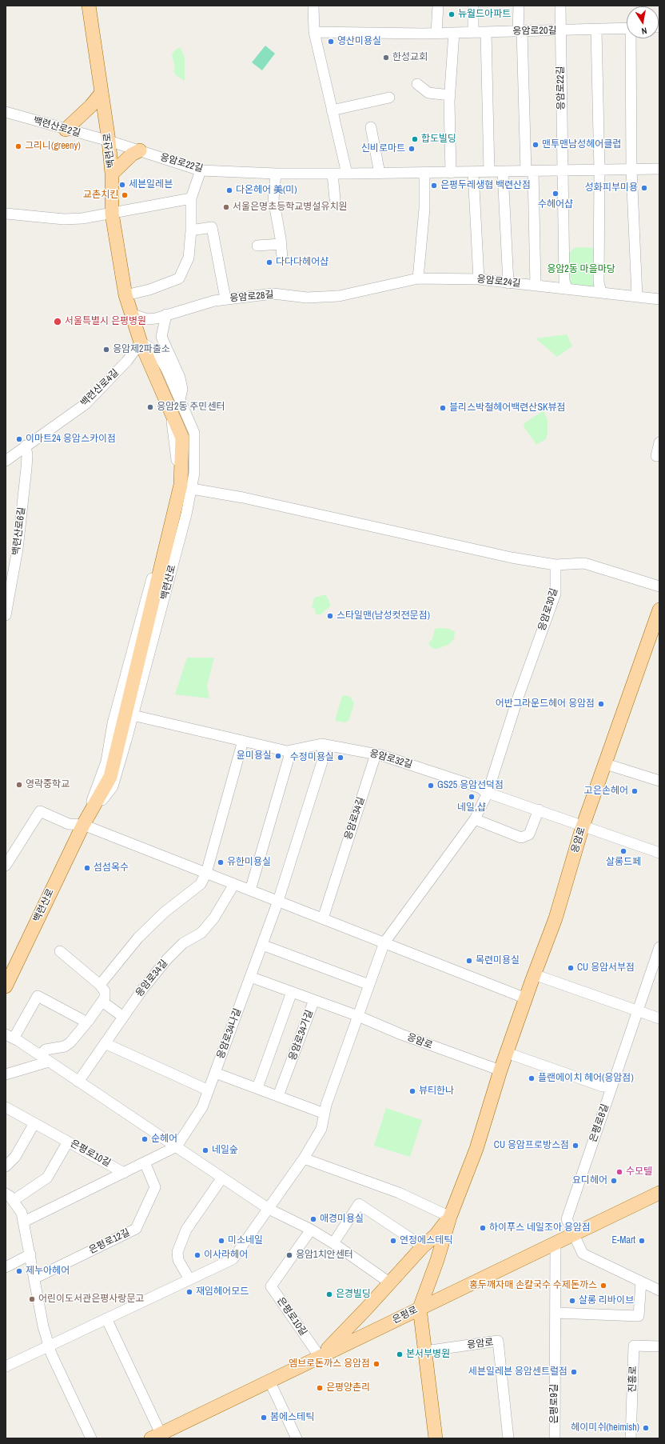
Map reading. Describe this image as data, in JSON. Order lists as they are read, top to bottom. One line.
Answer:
{"streets":{"main road":["백련산로","응암로","은평로"],"street":["응암로20길","응암로22길","백련산로2길","응암로24길","응암로28길","백련산로4길","백련산로6길","응암로30길","응암로32길","응암로34길","응암로34나길","응암로34가길","은평로8길","은평로10길","은평로12길","진흥로","은평로9길"]},"crossings":[["응암로20길","응암로22길"],["응암로22길","백련산로2길"],["응암로22길","백련산로"],["응암로22길","응암로24길"],["백련산로2길","백련산로"],["백련산로","응암로28길"],["백련산로","백련산로4길"],["백련산로","응암로32길"],["응암로24길","응암로28길"],["백련산로4길","백련산로6길"],["응암로30길","응암로32길"],["응암로32길","응암로34길"],["응암로32길","응암로"],["응암로","응암로34가길"],["응암로","은평로"],["은평로8길","은평로"],["은평로10길","은평로"],["은평로","은평로9길"]],"parks":["응암2동 마을마당"],"places":["뉴월드아파트","영산미용실","한성교회","합도빌딩","맨투맨남성헤어클럽","그리니(greeny)","신비로마트","세븐일레븐","은평두레생협 백련산점","성화피부미용","다온헤어 美(미)","수헤어샵","교촌치킨","서울은명초등학교병설유치원","다다다헤어샵","서울특별시 은평병원","응암제2파출소","응암2동 주민센터","블리스박철헤어백련산SK뷰점","이마트24 응암스카이점","스타일맨(남성컷전문점)","어반그라운드헤어 응암점","윤미용실","수정미용실","영락중학교","GS25 응암선덕점","고은손헤어","네일,샵","살롱드페","유한미용실","섬섬옥수","목련미용실","CU 응암서부점","플랜에이치 헤어(응암점)","뷰티한나","순헤어","CU 응암프로방스점","네일숲","수모텔","요디헤어","애경미용실","하이푸스 네일조아 응암점","미소네일","연정에스테틱","E-Mart","이사라헤어","응암1치안센터","제누아헤어","홍두깨자매 손칼국수 수제돈까스","재임헤어모드","은경빌딩","어린이도서관은평사랑문고","살롱 리바이브","본서부병원","엠브로돈까스 응암점","세븐일레븐 응암센트럴점","은평양촌리","봄에스테틱","헤이미쉬(heimish)"],"north":"bottom"}
